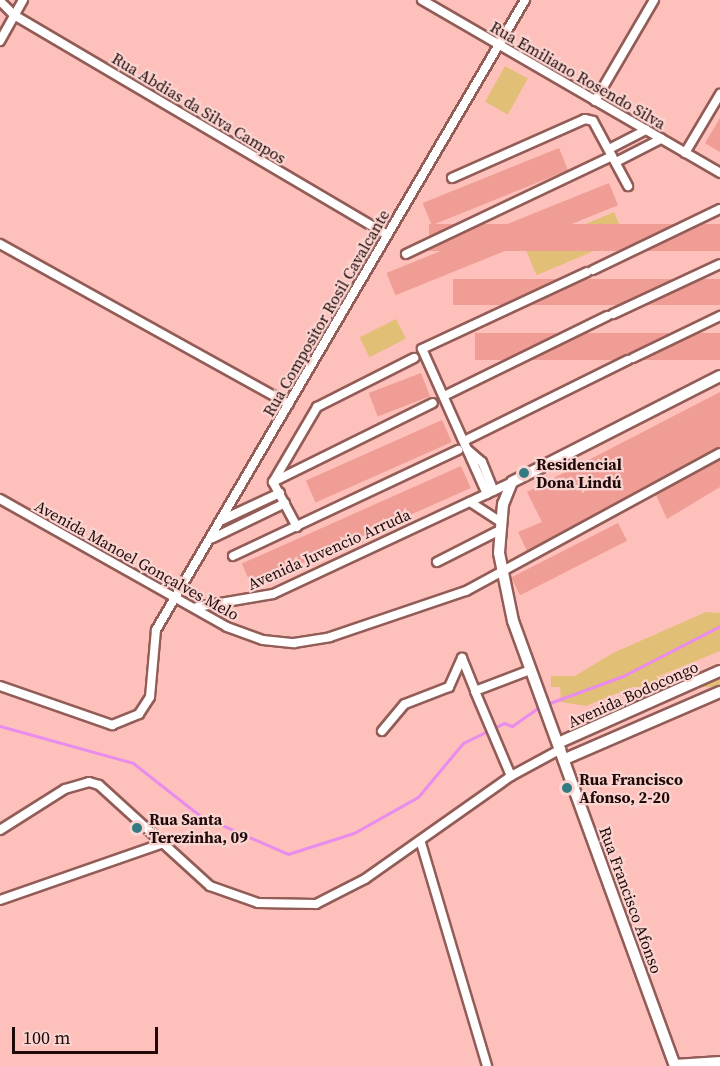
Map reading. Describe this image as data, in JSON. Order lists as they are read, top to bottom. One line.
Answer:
{"streets":{"street":["Rua Emiliano Rosendo Silva","Rua Abdias da Silva Campos","Rua Compositor Rosil Cavalcante","Avenida Juvencio Arruda","Avenida Manoel Gonçalves Melo","Avenida Bodocongo","Rua Francisco Afonso"]},"crossings":[["Rua Emiliano Rosendo Silva","Rua Compositor Rosil Cavalcante"],["Rua Abdias da Silva Campos","Rua Compositor Rosil Cavalcante"],["Rua Compositor Rosil Cavalcante","Avenida Manoel Gonçalves Melo"],["Avenida Juvencio Arruda","Avenida Manoel Gonçalves Melo"],["Avenida Juvencio Arruda","Rua Francisco Afonso"],["Avenida Manoel Gonçalves Melo","Rua Francisco Afonso"],["Avenida Bodocongo","Rua Francisco Afonso"]],"places":["Residencial Dona Lindú","Rua Francisco Afonso, 2-20","Rua Santa Terezinha, 09"],"scale_bar":"100 m"}
